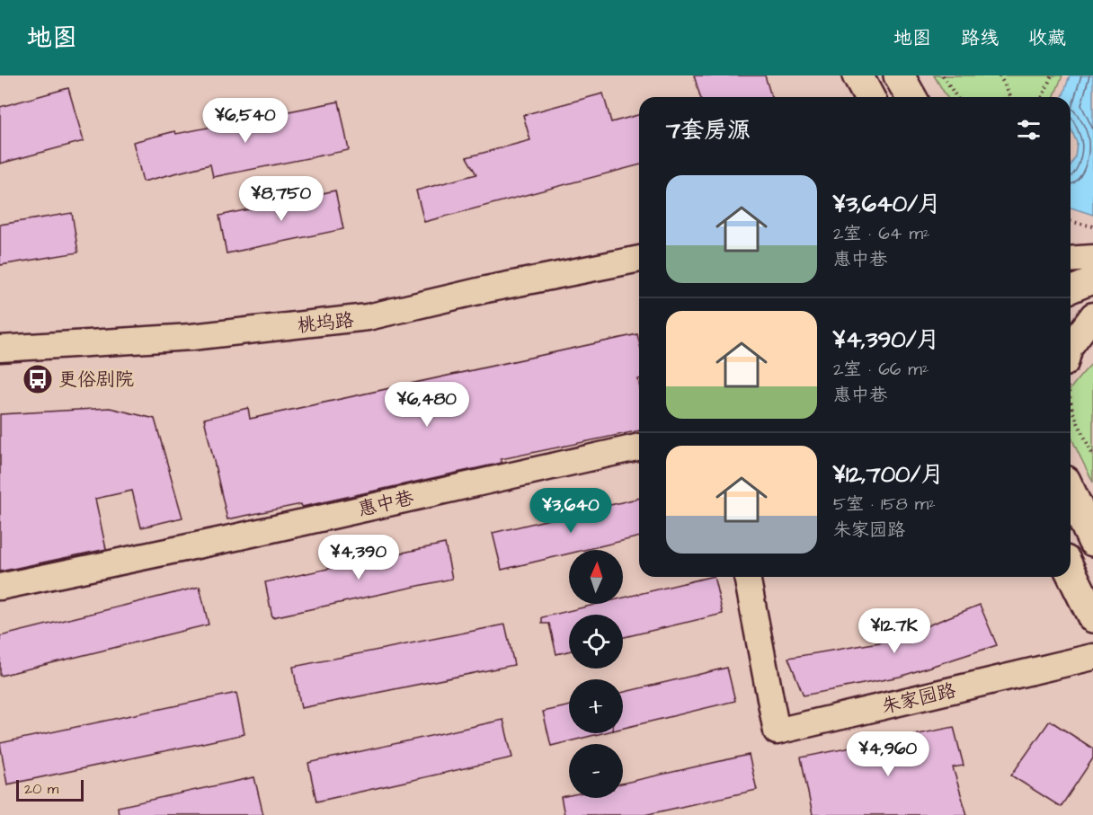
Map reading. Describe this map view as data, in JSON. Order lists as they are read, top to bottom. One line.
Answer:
{"streets":{"street":["桃坞路","惠中巷","朱家园路"]},"places":{"bus stop":["更俗剧院"]},"scale_bar":"20 m","north":"top","page":{"header":"地图","nav":["地图","路线","收藏"],"heading":"7套房源","price":["¥6,540","¥8,750","¥6,480","¥3,640","¥4,390","¥12.7K","¥4,960"],"list":[{"name":"¥3,640/月","note":"2室 · 64 m² · 惠中巷"},{"name":"¥4,390/月","note":"2室 · 66 m² · 惠中巷"},{"name":"¥12,700/月","note":"5室 · 158 m² · 朱家园路"}],"map_buttons":["+","−"],"scale":"20 m"}}
